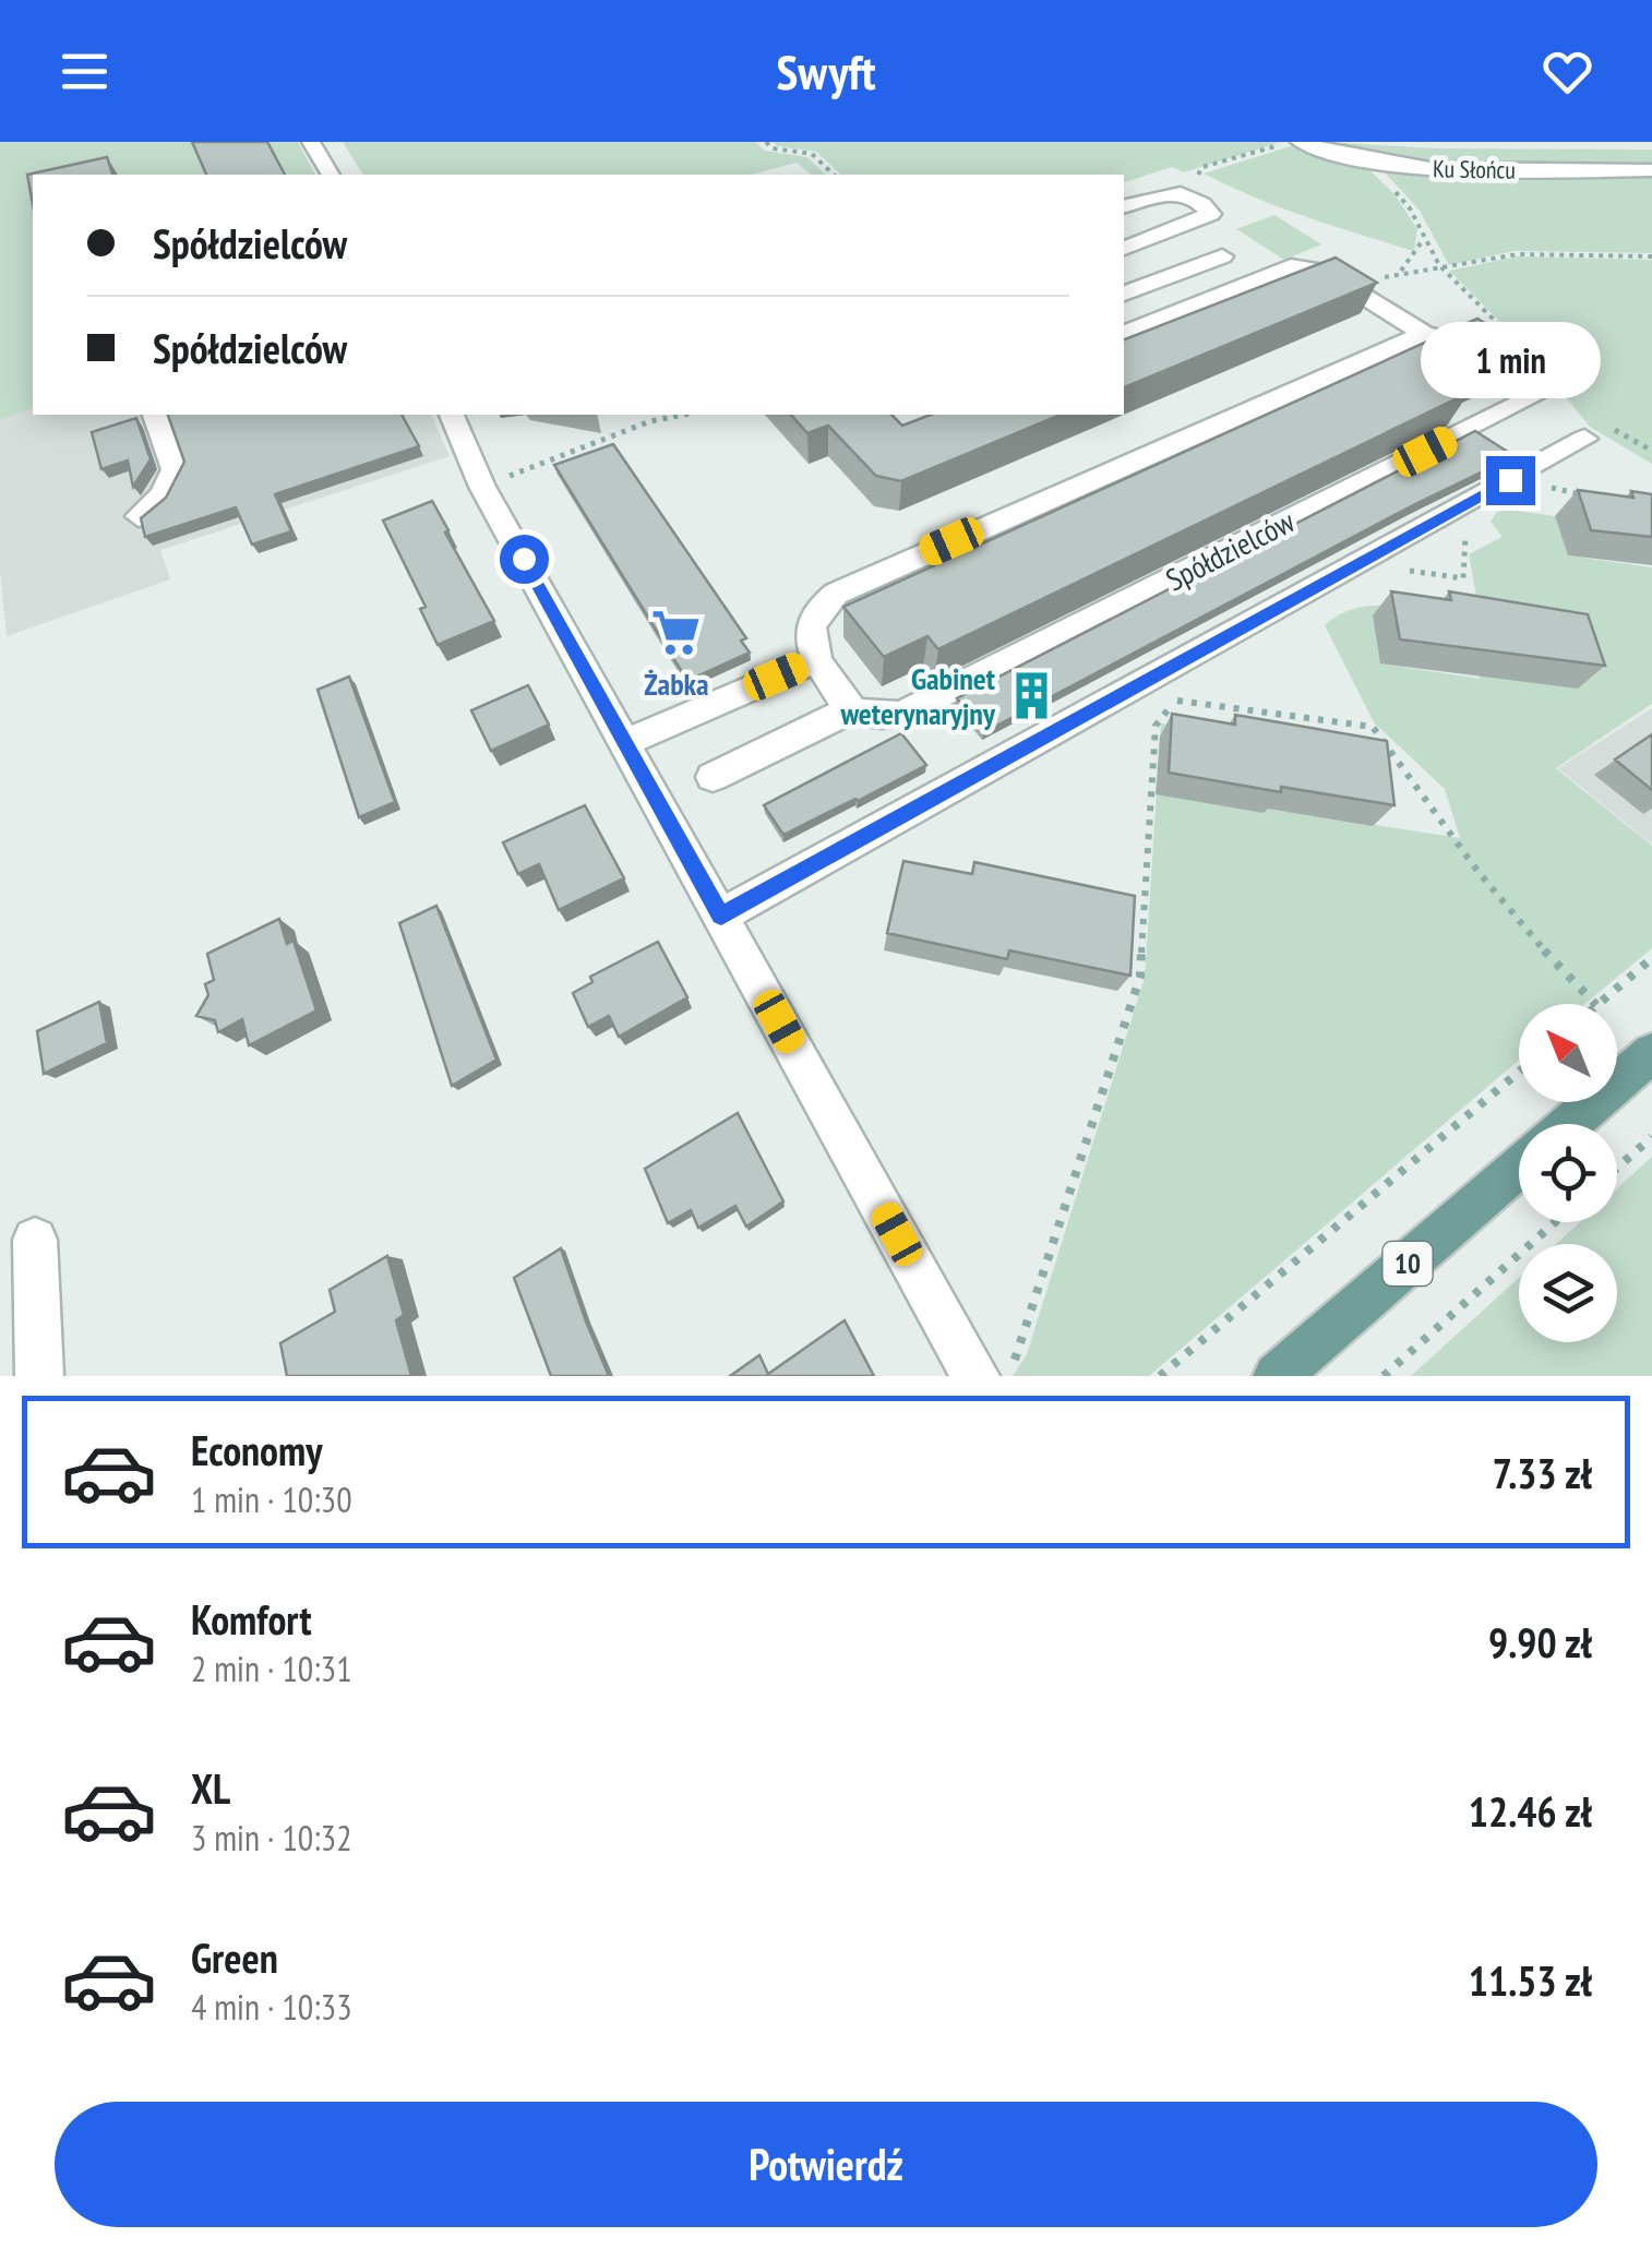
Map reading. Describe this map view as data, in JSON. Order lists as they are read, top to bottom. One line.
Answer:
{"streets":{"main road":["10"],"street":["Ku Słońcu","Spółdzielców"]},"places":{"supermarket":["Żabka"],"building":["Gabinet weterynaryjny"]},"north":"top left","page":{"header":"Swyft","banner":["Spółdzielców","Spółdzielców"],"bubble":"1 min","list":[{"name":"Economy","note":"1 min · 10:30","value":"7.33 zł"},{"name":"Komfort","note":"2 min · 10:31","value":"9.90 zł"},{"name":"XL","note":"3 min · 10:32","value":"12.46 zł"},{"name":"Green","note":"4 min · 10:33","value":"11.53 zł"}],"buttons":"Potwierdź"}}
